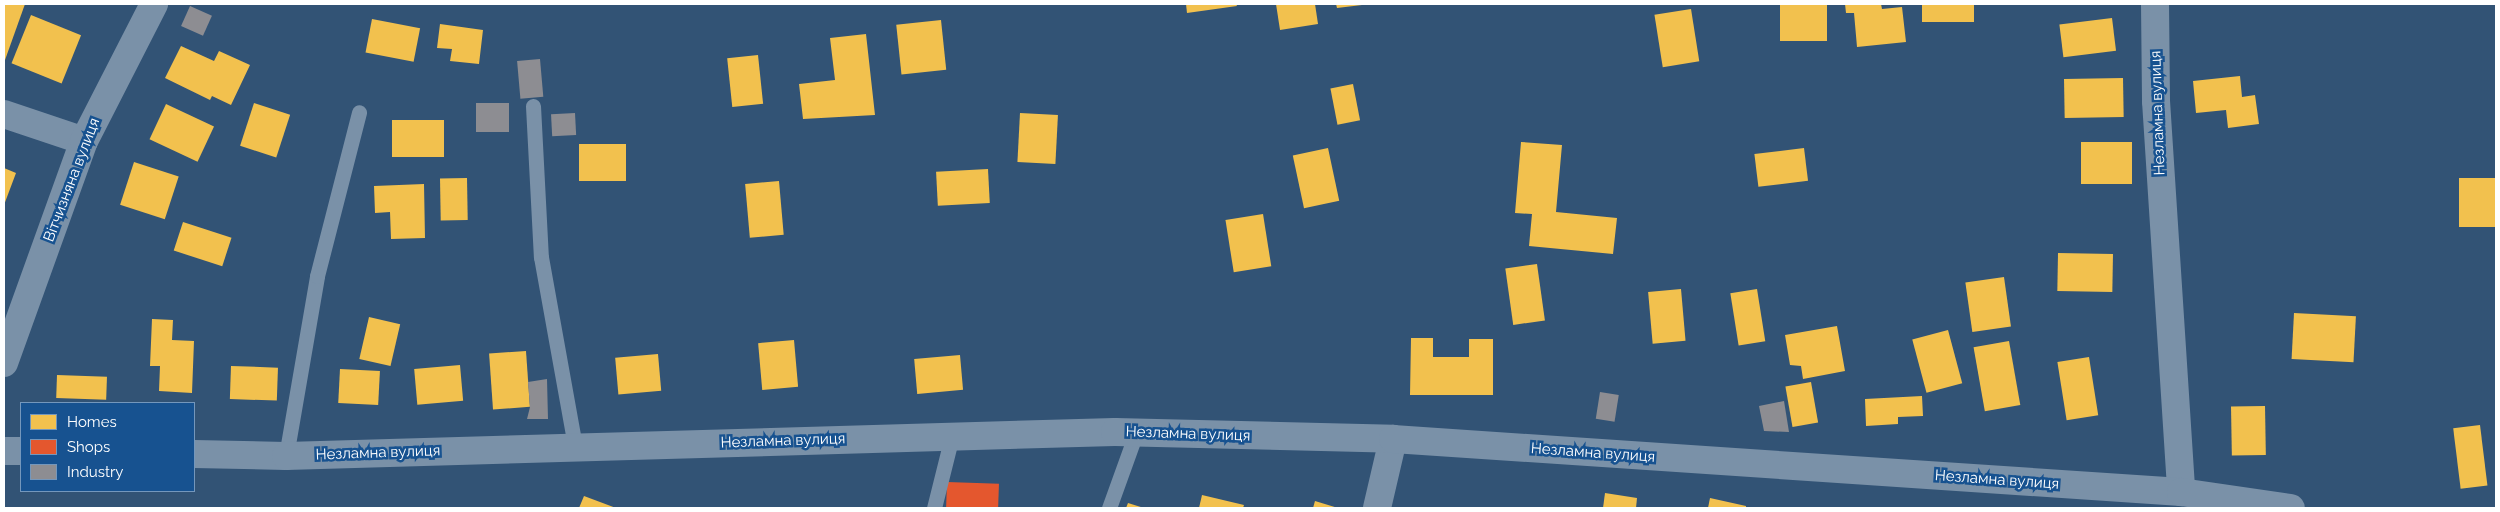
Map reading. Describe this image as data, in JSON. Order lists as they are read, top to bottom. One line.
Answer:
{"streets":{"street":["Незламна вулиця","Вітчизняна вулиця"]},"legend":["Homes","Shops","Industry"]}
